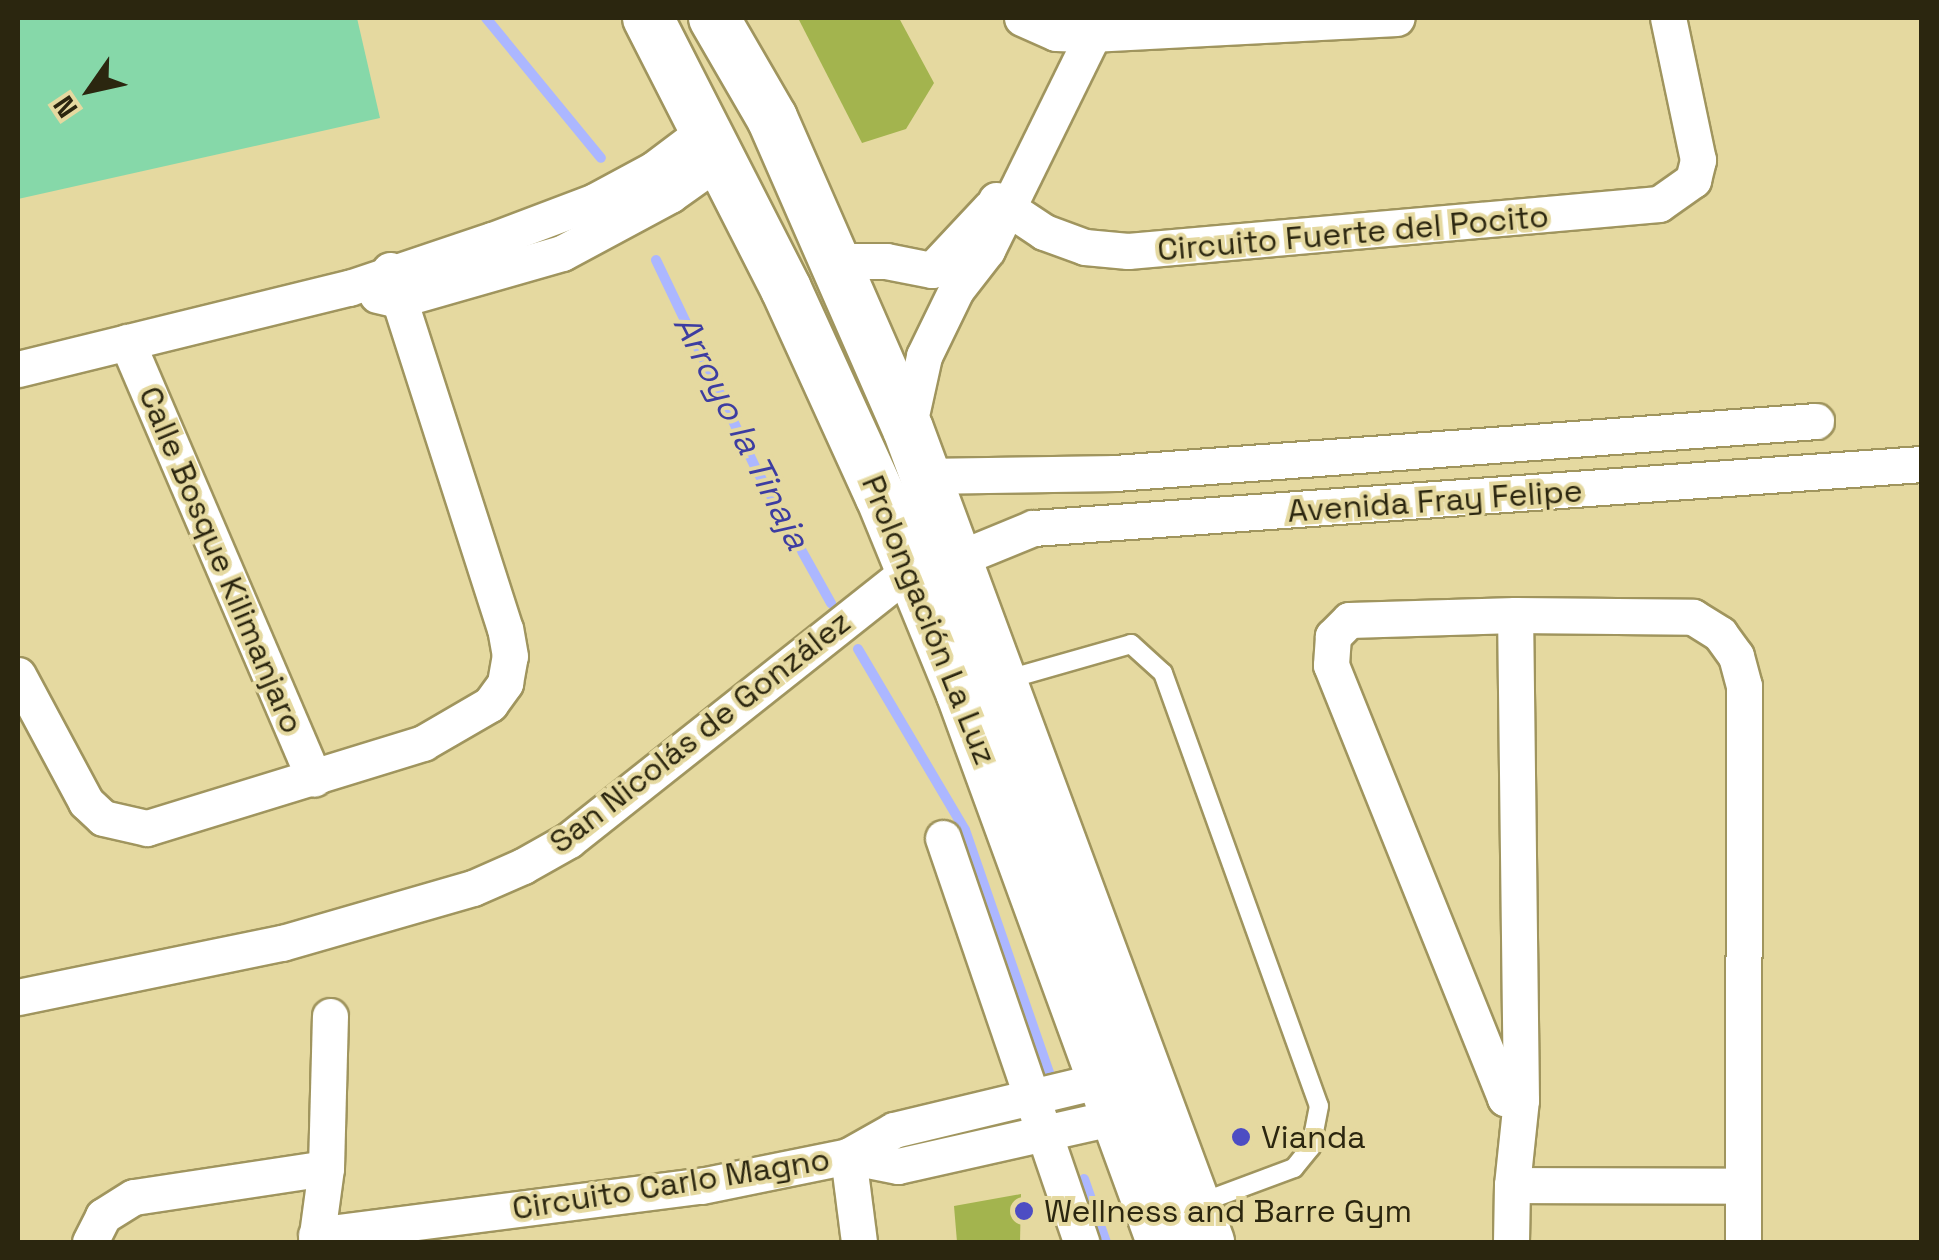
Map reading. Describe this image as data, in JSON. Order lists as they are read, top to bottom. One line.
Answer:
{"streets":{"main road":["Prolongación La Luz"],"street":["Circuito Fuerte del Pocito","Avenida Fray Felipe","Calle Bosque Kilimanjaro","San Nicolás de González","Circuito Carlo Magno"]},"crossings":[["Avenida Fray Felipe","Prolongación La Luz"],["Avenida Fray Felipe","San Nicolás de González"],["Prolongación La Luz","San Nicolás de González"],["Prolongación La Luz","Circuito Carlo Magno"]],"water":["Arroyo la Tinaja"],"places":["Vianda","Wellness and Barre Gym"],"north":"bottom left"}
